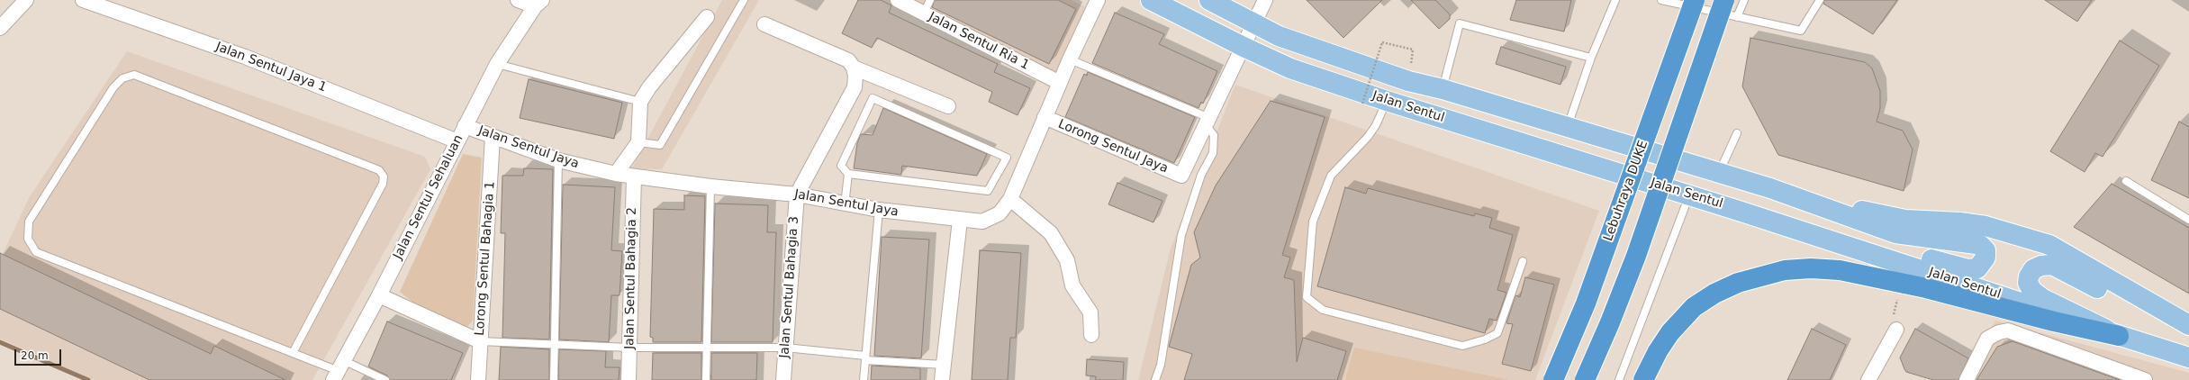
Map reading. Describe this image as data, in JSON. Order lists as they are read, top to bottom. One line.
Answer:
{"streets":{"highway":["Lebuhraya DUKE"],"main road":["Jalan Sentul"],"street":["Jalan Sentul Ria 1","Jalan Sentul Jaya 1","Lorong Sentul Jaya","Jalan Sentul Jaya","Jalan Sentul Sehaluan","Lorong Sentul Bahagia 1","Jalan Sentul Bahagia 2","Jalan Sentul Bahagia 3"]},"crossings":[["Jalan Sentul Ria 1","Jalan Sentul Jaya"],["Jalan Sentul Jaya 1","Jalan Sentul Sehaluan"],["Lorong Sentul Jaya","Jalan Sentul Jaya"],["Jalan Sentul Jaya","Jalan Sentul Sehaluan"],["Jalan Sentul Jaya","Lorong Sentul Bahagia 1"],["Jalan Sentul Jaya","Jalan Sentul Bahagia 2"],["Jalan Sentul Jaya","Jalan Sentul Bahagia 3"]],"scale_bar":"20 m"}
